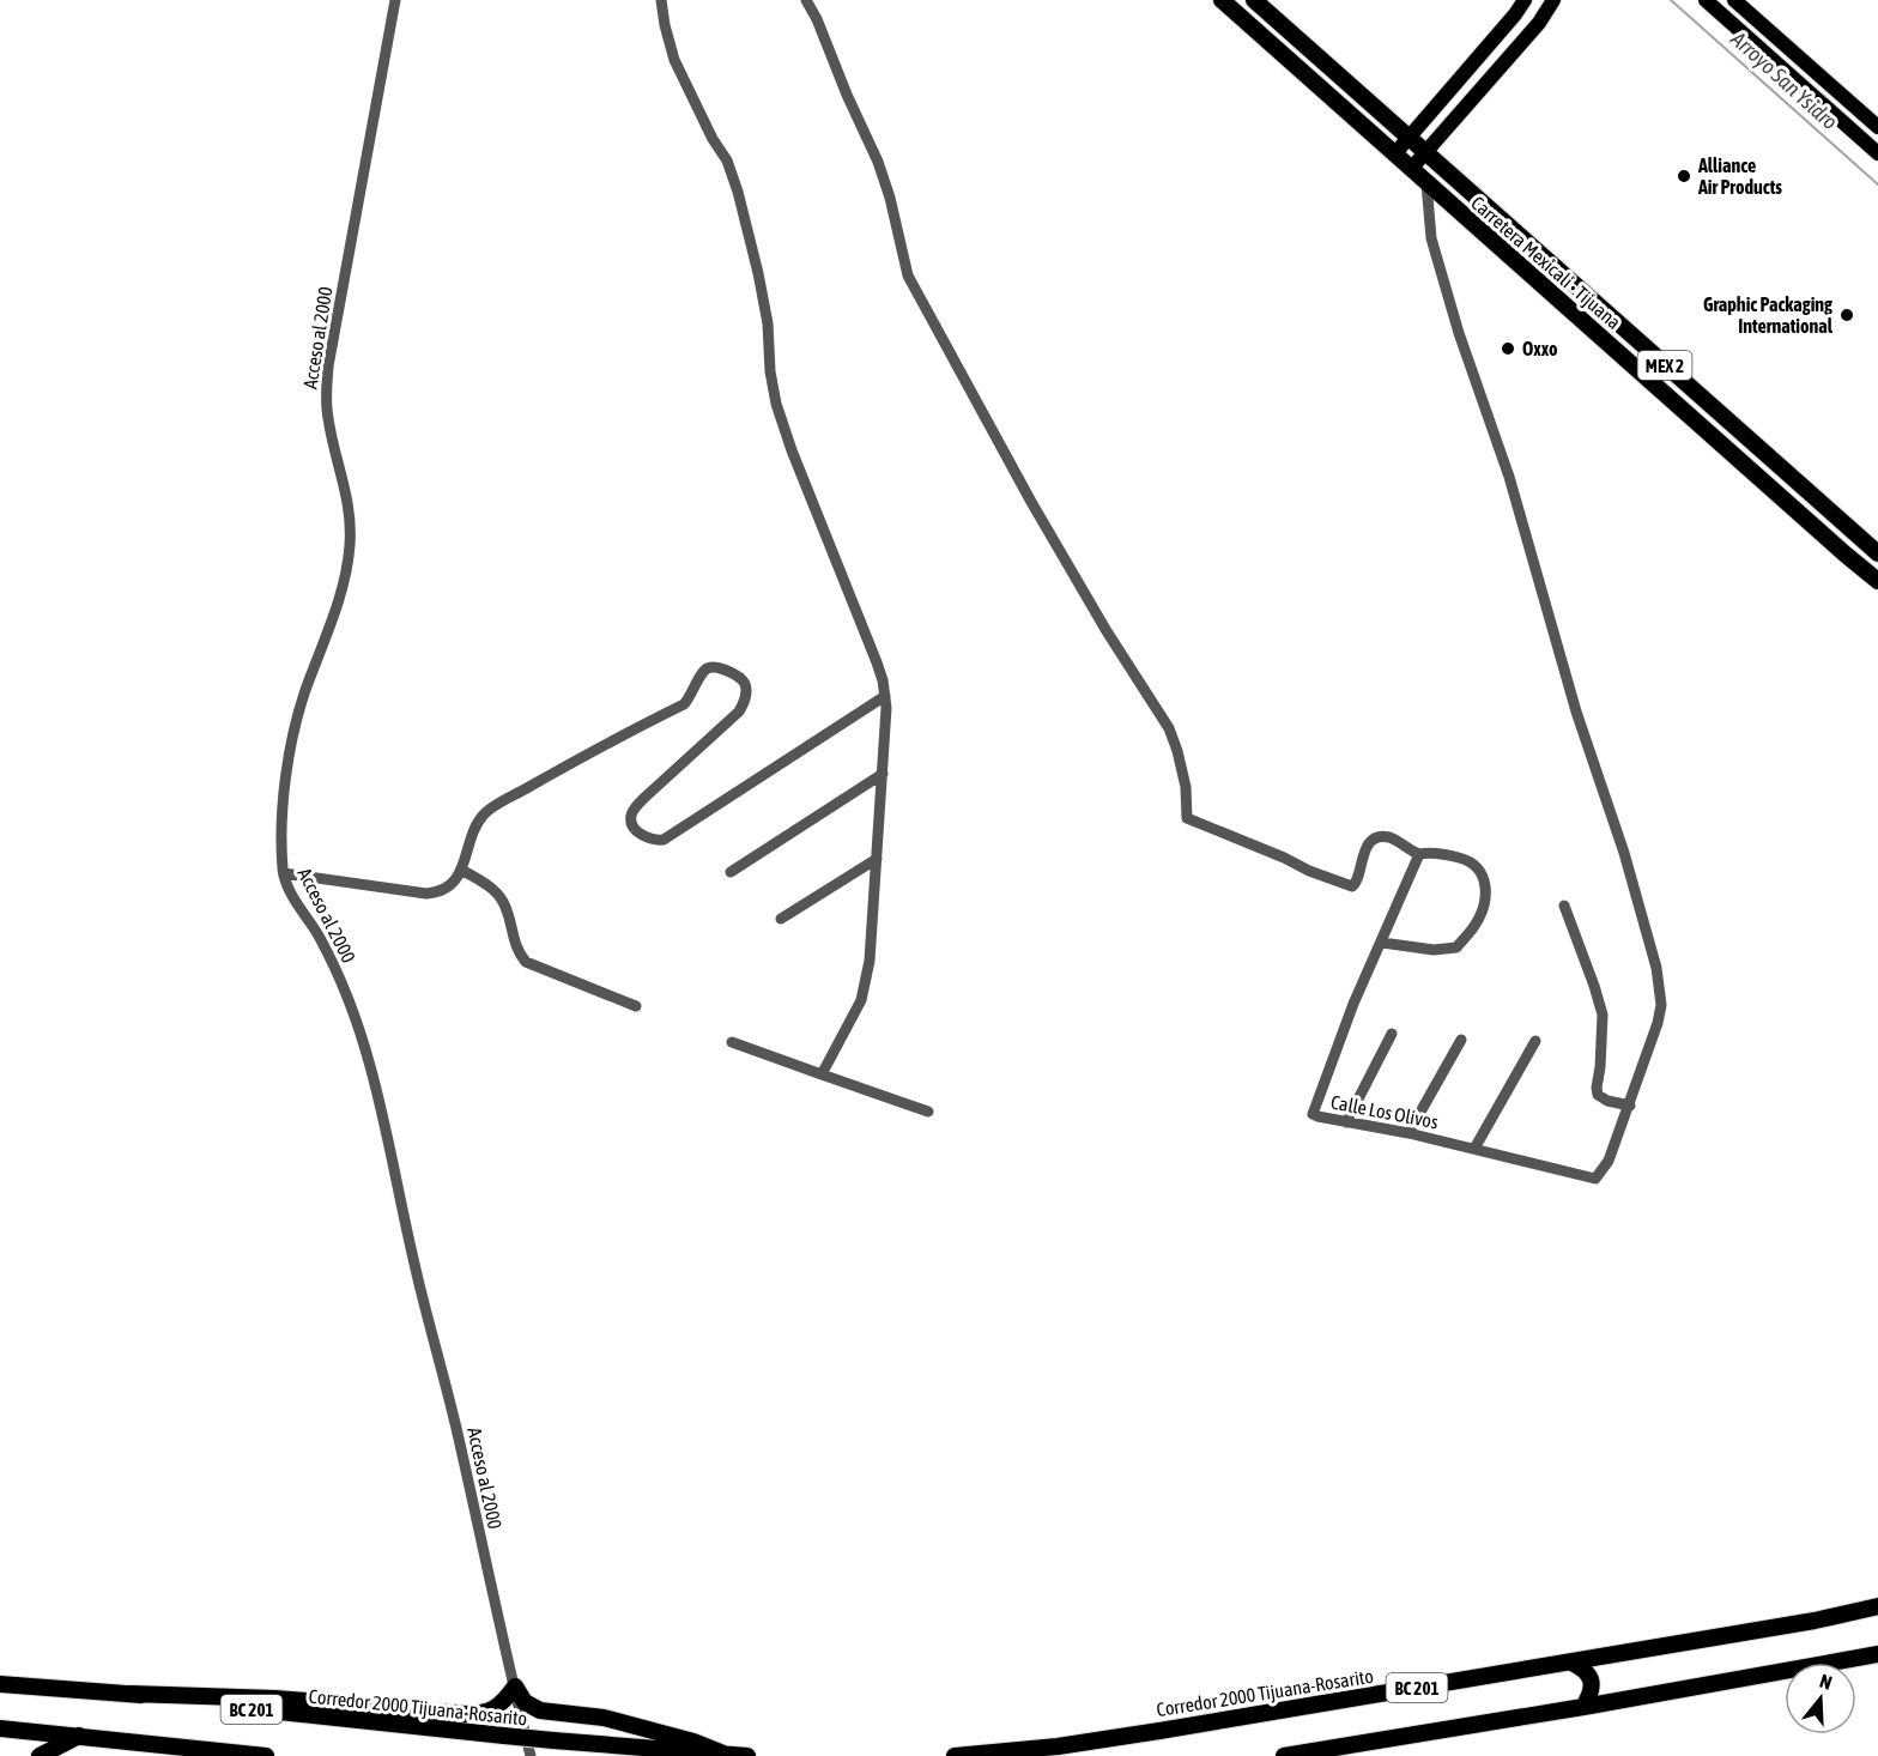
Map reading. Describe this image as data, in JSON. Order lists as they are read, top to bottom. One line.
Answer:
{"streets":{"highway":["Carretera Mexicali - Tijuana","MEX 2","BC 201","Corredor 2000 Tijuana-Rosarito"],"street":["Acceso al 2000","Calle Los Olivos"]},"water":["Arroyo San Ysidro"],"places":["Alliance Air Products","Graphic Packaging International","Oxxo"],"north":"top"}
